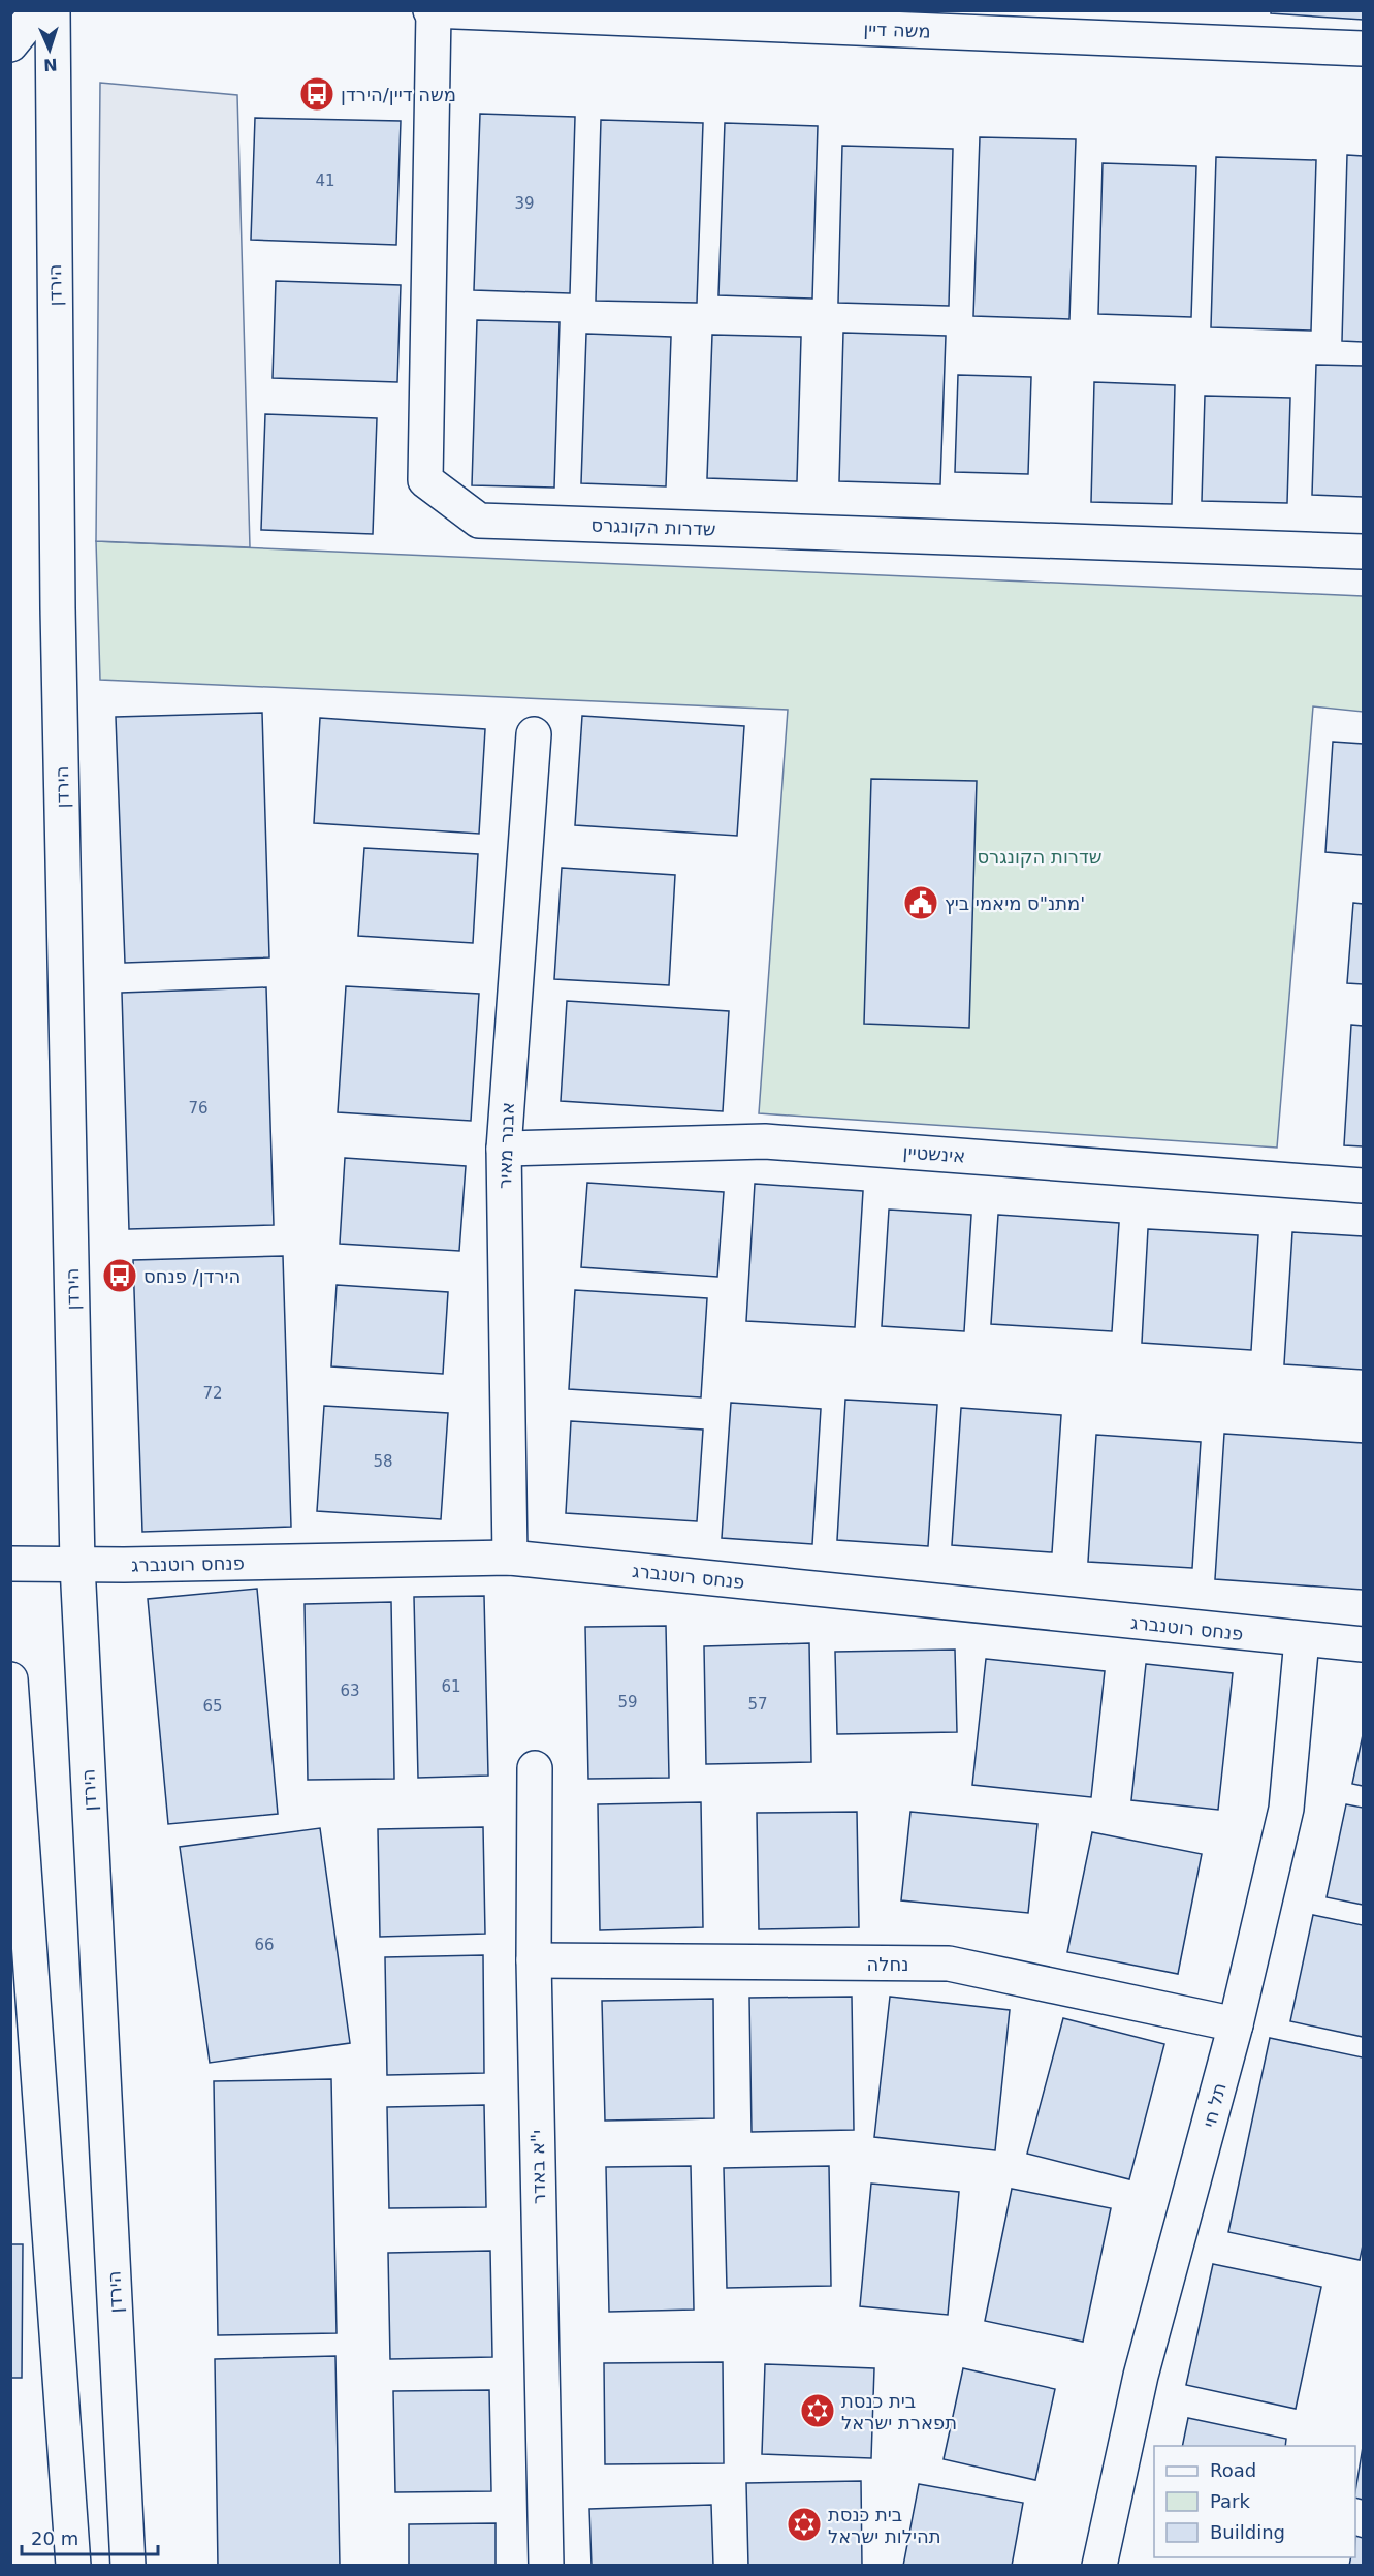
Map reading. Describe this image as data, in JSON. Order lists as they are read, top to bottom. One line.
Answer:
{"streets":{"street":["משה דיין","הירדן","שדרות הקונגרס","אבנר מאיר","אינשטיין","פנחס רוטנברג","נחלה","תל חי","י\"א באדר"]},"crossings":[["משה דיין","שדרות הקונגרס"],["הירדן","פנחס רוטנברג"],["אבנר מאיר","אינשטיין"],["אבנר מאיר","פנחס רוטנברג"],["פנחס רוטנברג","תל חי"],["נחלה","תל חי"],["נחלה","י\"א באדר"]],"parks":["שדרות הקונגרס"],"places":{"bus stop":["משה דיין/הירדן","הירדן/ פנחס"],"public building":["מתנ\"ס מיאמי ביץ'"],"synagogue":["בית כנסת תפארת ישראל","בית כנסת תהילות ישראל"]},"house_numbers":["41","39","76","72","58","61","63","59","57","65","66"],"legend":["Road","Park","Building"],"scale_bar":"20 m","north":"bottom"}
